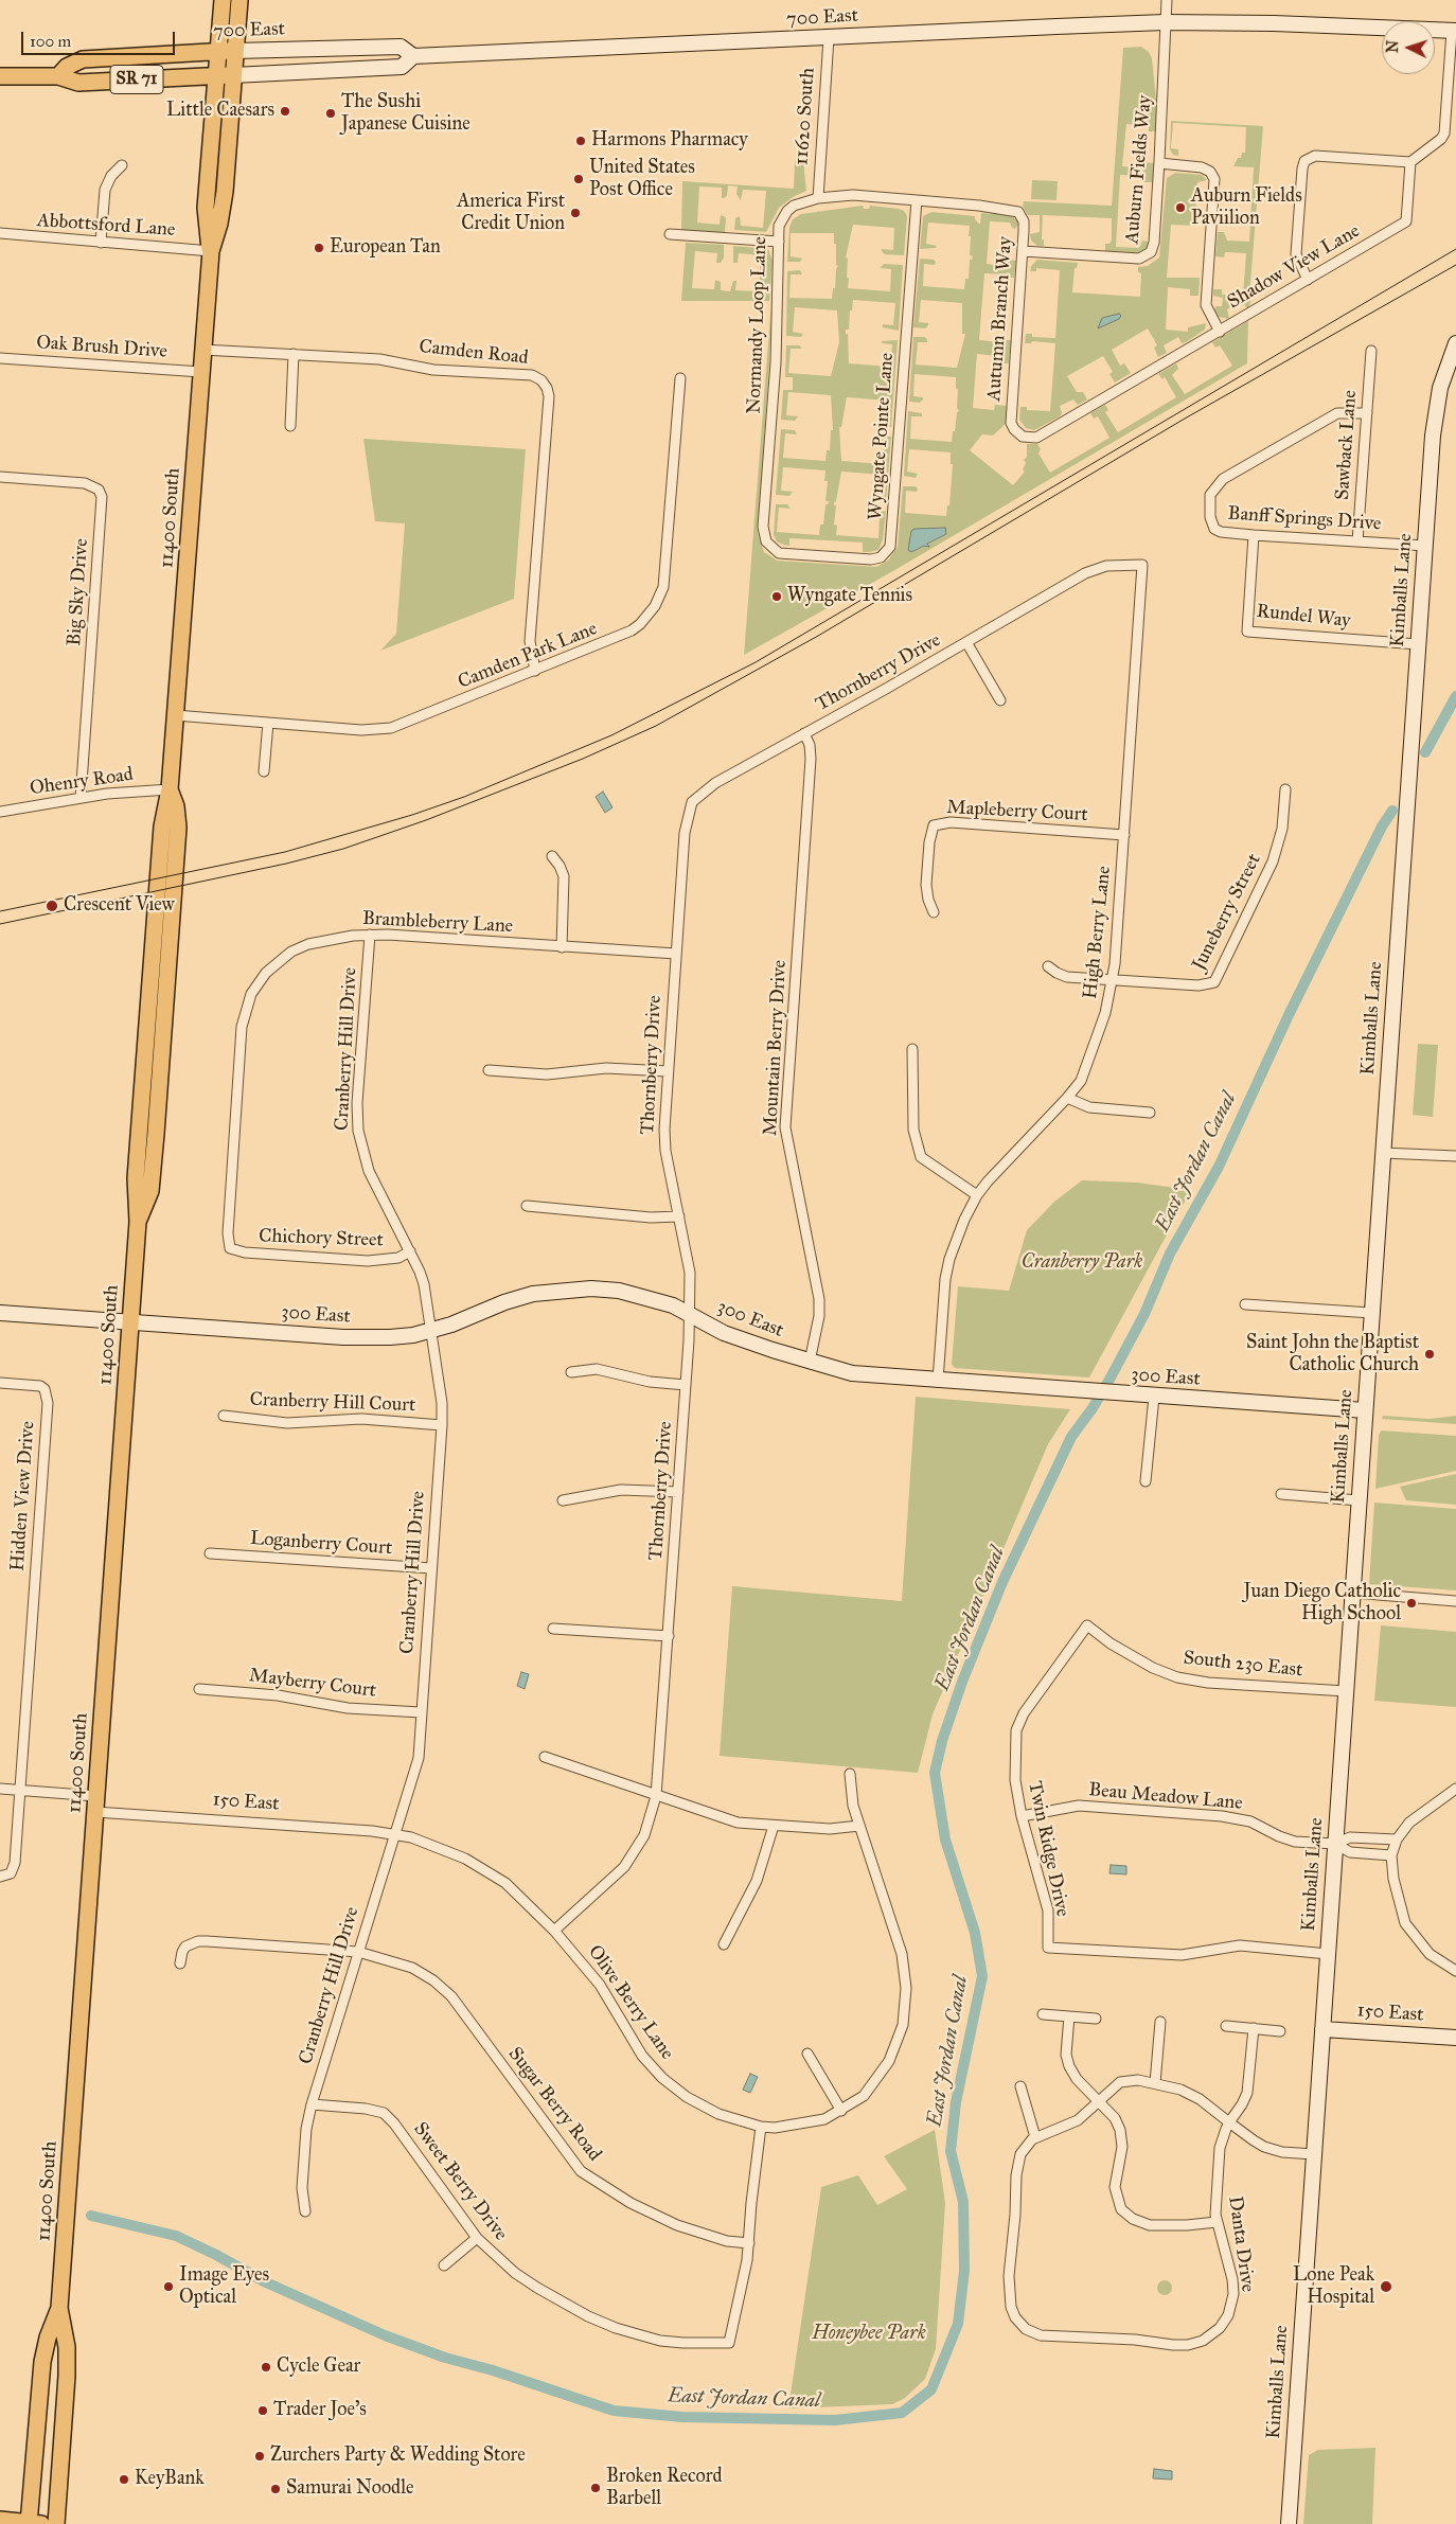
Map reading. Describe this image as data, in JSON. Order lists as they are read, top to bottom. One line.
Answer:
{"streets":{"main road":["700 East","SR 71","11400 South"],"street":["11620 South","Auburn Fields Way","Abbottsford Lane","Shadow View Lane","Autumn Branch Way","Normandy Loop Lane","Oak Brush Drive","Camden Road","Wyngate Pointe Lane","Sawback Lane","Banff Springs Drive","Kimballs Lane","Big Sky Drive","Rundel Way","Camden Park Lane","Thornberry Drive","Ohenry Road","Mapleberry Court","Juneberry Street","Brambleberry Lane","High Berry Lane","Mountain Berry Drive","Cranberry Hill Drive","Chichory Street","300 East","Cranberry Hill Court","Hidden View Drive","Loganberry Court","South 230 East","Mayberry Court","Beau Meadow Lane","150 East","Twin Ridge Drive","Olive Berry Lane","Sugar Berry Road","Sweet Berry Drive","Danta Drive"]},"crossings":[["700 East","11620 South"],["700 East","Auburn Fields Way"],["700 East","11400 South"],["11620 South","Normandy Loop Lane"],["Auburn Fields Way","Autumn Branch Way"],["Abbottsford Lane","11400 South"],["Shadow View Lane","Autumn Branch Way"],["Autumn Branch Way","Normandy Loop Lane"],["Normandy Loop Lane","Wyngate Pointe Lane"],["Oak Brush Drive","11400 South"],["Camden Road","11400 South"],["Camden Road","Camden Park Lane"],["Sawback Lane","Banff Springs Drive"],["11400 South","Camden Park Lane"],["11400 South","Ohenry Road"],["11400 South","300 East"],["11400 South","150 East"],["Banff Springs Drive","Kimballs Lane"],["Banff Springs Drive","Rundel Way"],["Kimballs Lane","Rundel Way"],["Kimballs Lane","300 East"],["Kimballs Lane","South 230 East"],["Kimballs Lane","Beau Meadow Lane"],["Kimballs Lane","150 East"],["Kimballs Lane","Twin Ridge Drive"],["Big Sky Drive","Ohenry Road"],["Thornberry Drive","Brambleberry Lane"],["Thornberry Drive","High Berry Lane"],["Thornberry Drive","Mountain Berry Drive"],["Thornberry Drive","300 East"],["Thornberry Drive","Olive Berry Lane"],["Mapleberry Court","High Berry Lane"],["Juneberry Street","High Berry Lane"],["Brambleberry Lane","Cranberry Hill Drive"],["Brambleberry Lane","Chichory Street"],["High Berry Lane","300 East"],["Mountain Berry Drive","300 East"],["Cranberry Hill Drive","Chichory Street"],["Cranberry Hill Drive","300 East"],["Cranberry Hill Drive","Cranberry Hill Court"],["Cranberry Hill Drive","Loganberry Court"],["Cranberry Hill Drive","Mayberry Court"],["Cranberry Hill Drive","150 East"],["Cranberry Hill Drive","Olive Berry Lane"],["Cranberry Hill Drive","Sugar Berry Road"],["Cranberry Hill Drive","Sweet Berry Drive"],["Hidden View Drive","150 East"],["South 230 East","Twin Ridge Drive"],["Beau Meadow Lane","Twin Ridge Drive"],["150 East","Olive Berry Lane"],["Olive Berry Lane","Sweet Berry Drive"],["Sugar Berry Road","Sweet Berry Drive"]],"water":["East Jordan Canal"],"parks":["Cranberry Park","Honeybee Park"],"places":["Little Caesars","The Sushi Japanese Cuisine","Harmons Pharmacy","United States Post Office","Auburn Fields Paviilion","America First Credit Union","European Tan","Wyngate Tennis","Crescent View","Saint John the Baptist Catholic Church","Juan Diego Catholic High School","Image Eyes Optical","Lone Peak Hospital","Cycle Gear","Trader Joe's","Zurchers Party & Wedding Store","KeyBank","Broken Record Barbell","Samurai Noodle"],"scale_bar":"100 m","north":"left"}
